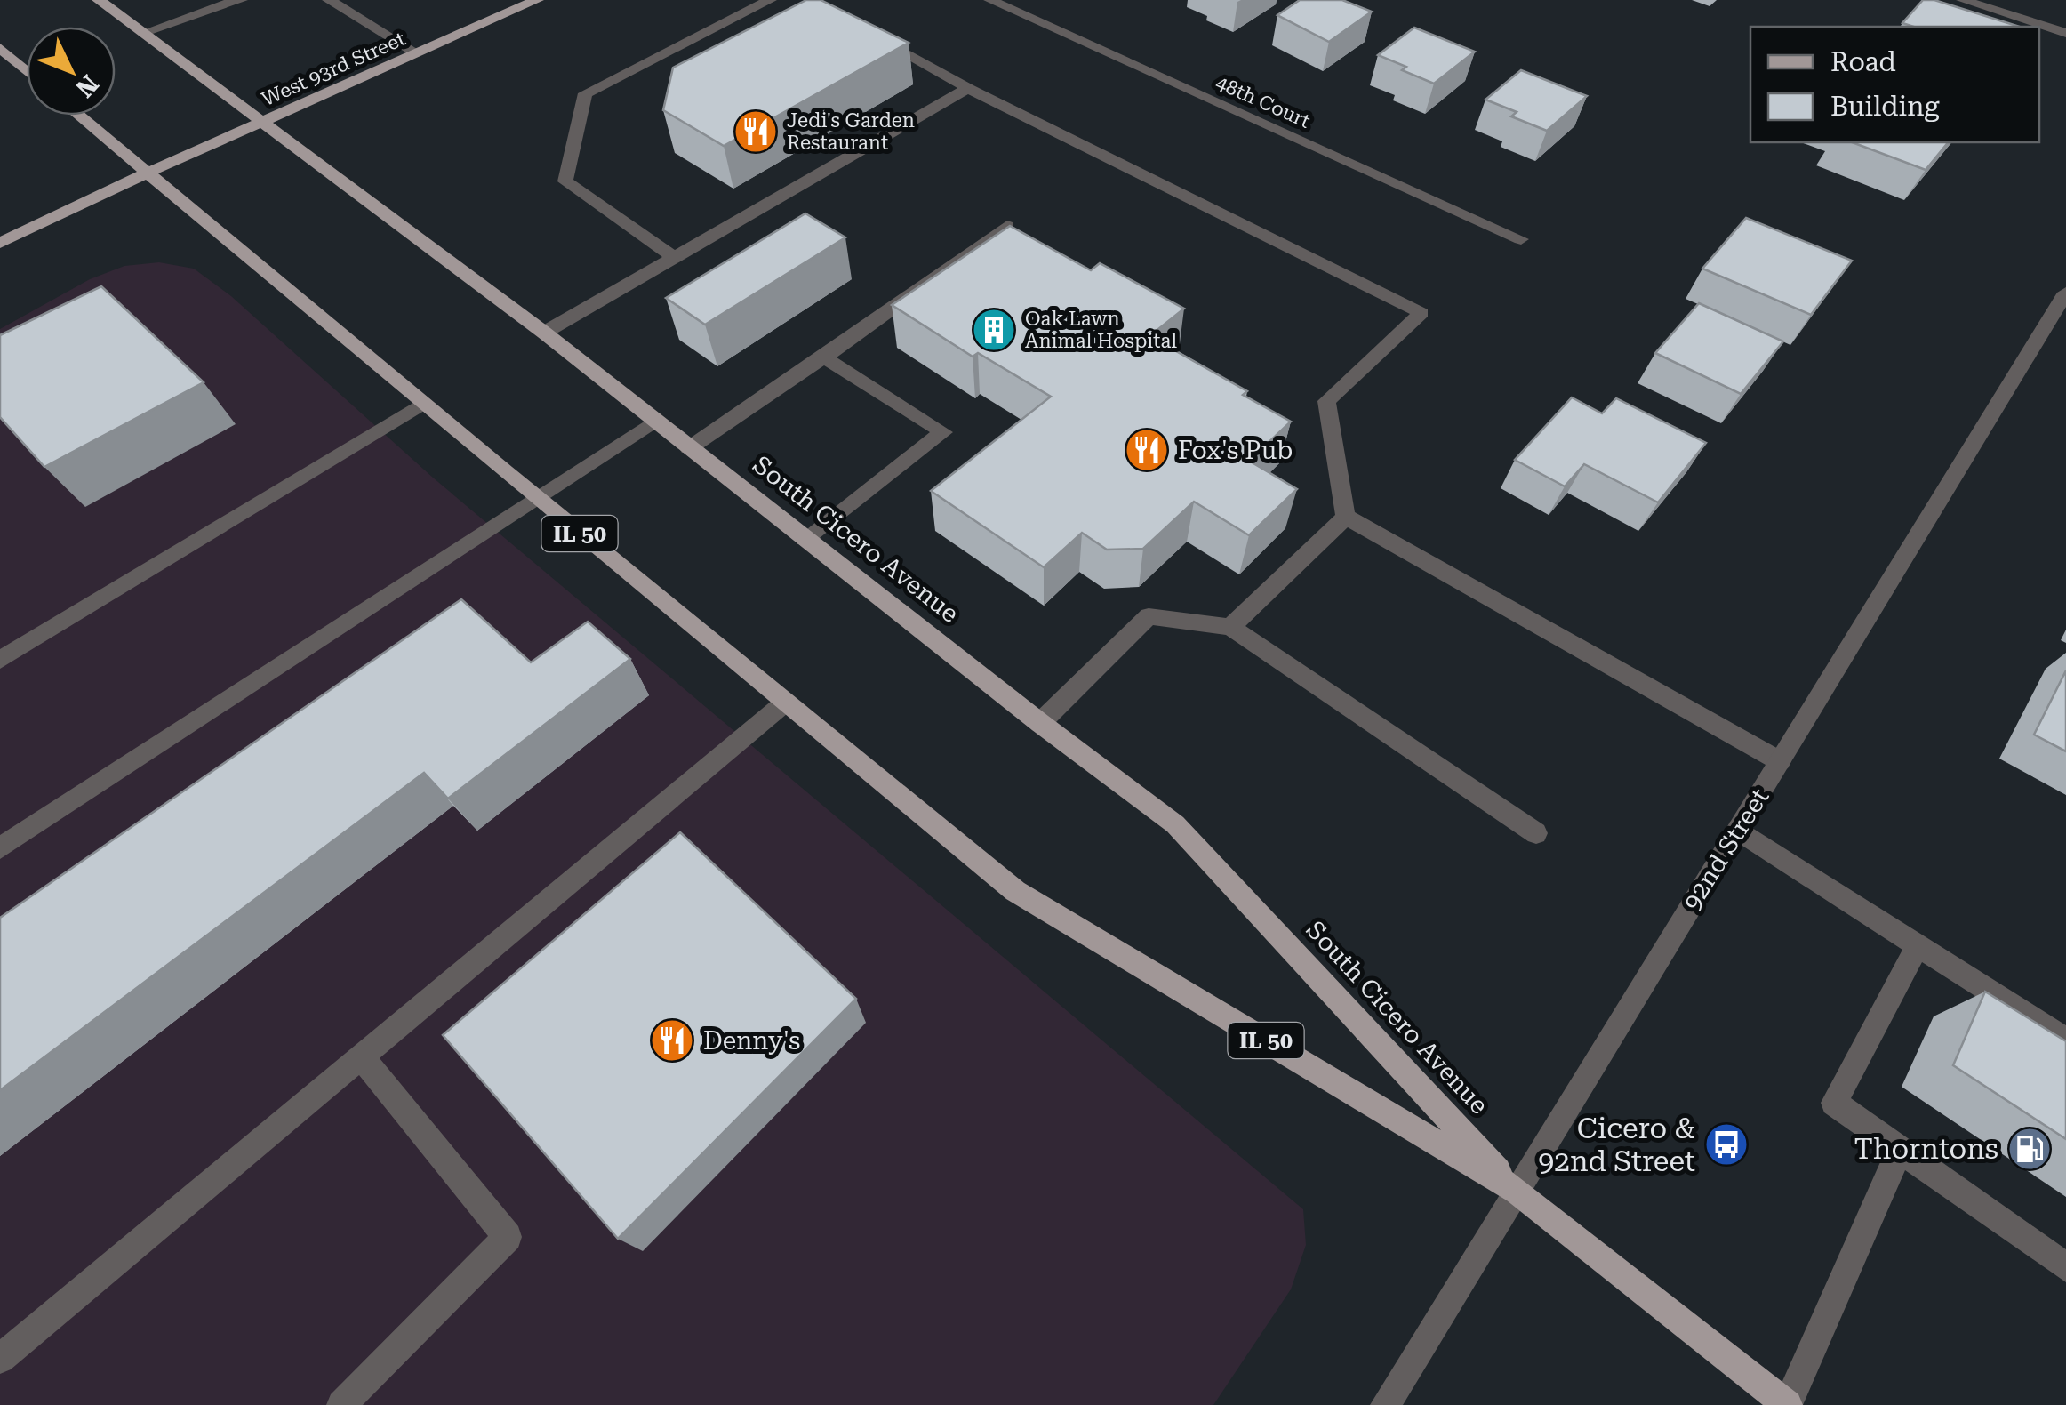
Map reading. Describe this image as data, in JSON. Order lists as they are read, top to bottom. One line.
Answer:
{"streets":{"main road":["West 93rd Street","IL 50","South Cicero Avenue"],"street":["48th Court","92nd Street"]},"crossings":[["West 93rd Street","South Cicero Avenue"],["South Cicero Avenue","92nd Street"]],"places":{"restaurant":["Jedi's Garden Restaurant","Fox's Pub","Denny's"],"building":["Oak Lawn Animal Hospital"],"bus stop":["Cicero & 92nd Street"],"fuel station":["Thorntons"]},"legend":["Road","Building"],"north":"bottom right"}
